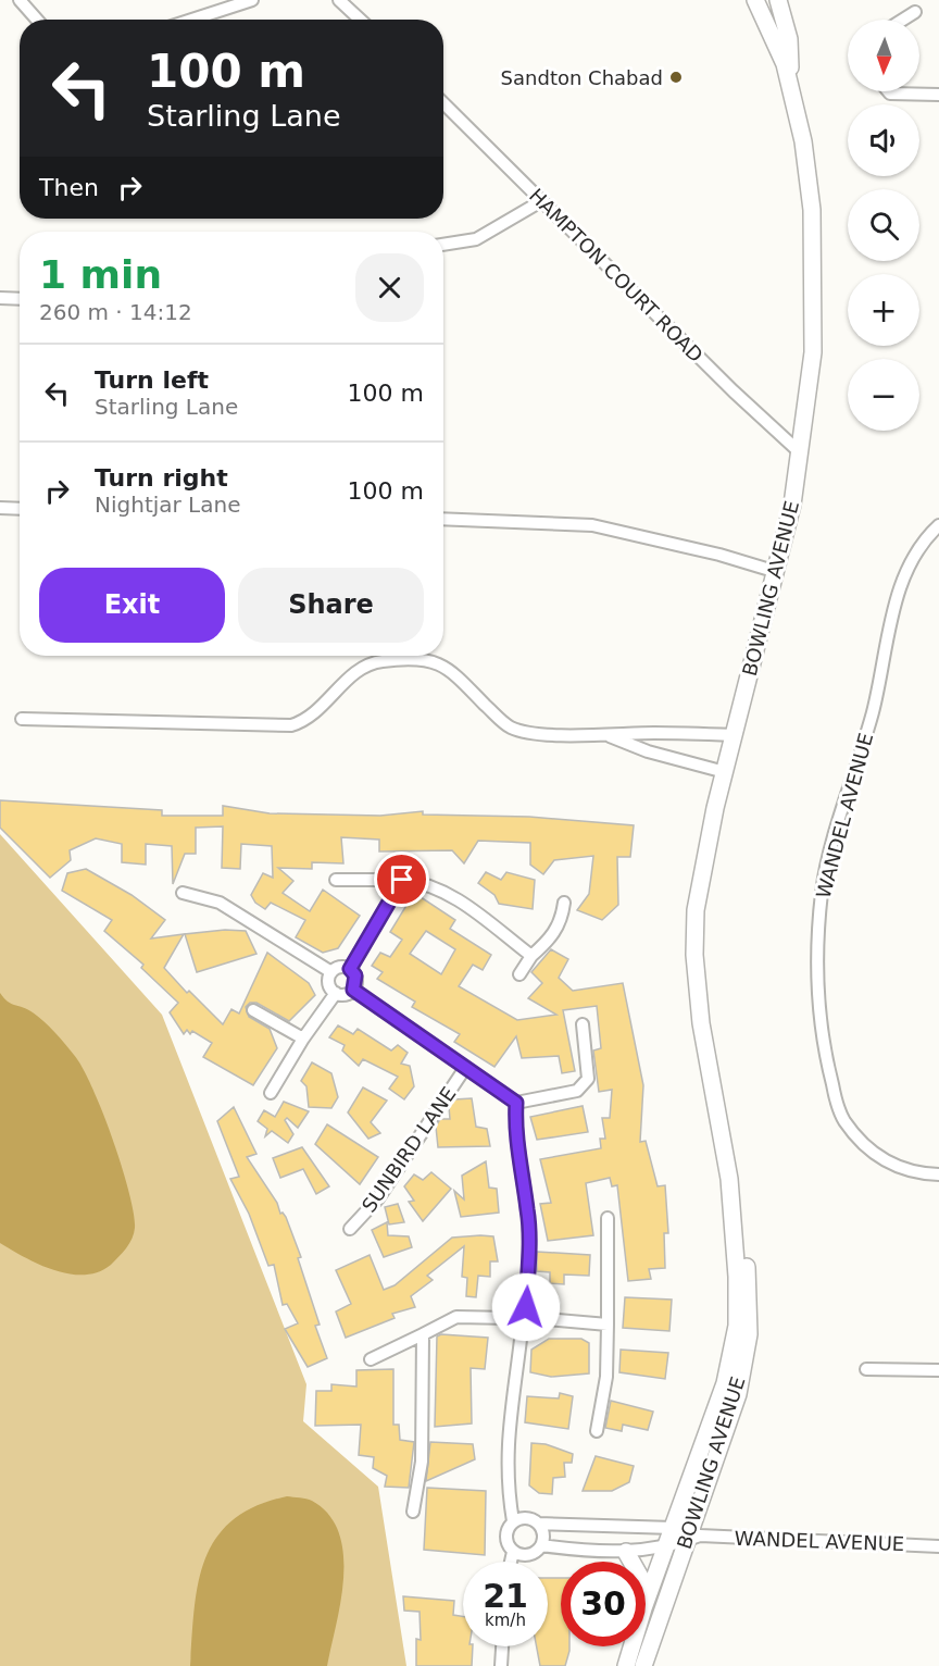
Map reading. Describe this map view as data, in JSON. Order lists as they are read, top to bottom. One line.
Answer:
{"streets":{"main road":["BOWLING AVENUE"],"street":["HAMPTON COURT ROAD","WANDEL AVENUE","SUNBIRD LANE"]},"crossings":[["HAMPTON COURT ROAD","BOWLING AVENUE"],["BOWLING AVENUE","WANDEL AVENUE"]],"places":["Sandton Chabad"],"north":"bottom","page":{"map_buttons":["+","−"],"turn":["100 m","Starling Lane"],"then":"Then","heading":["1 min","260 m · 14:12"],"list":[{"name":"Turn left","note":"Starling Lane","value":"100 m"},{"name":"Turn right","note":"Nightjar Lane","value":"100 m"}],"buttons":["Exit","Share"],"speed":"21 km/h","limit":"30"}}
